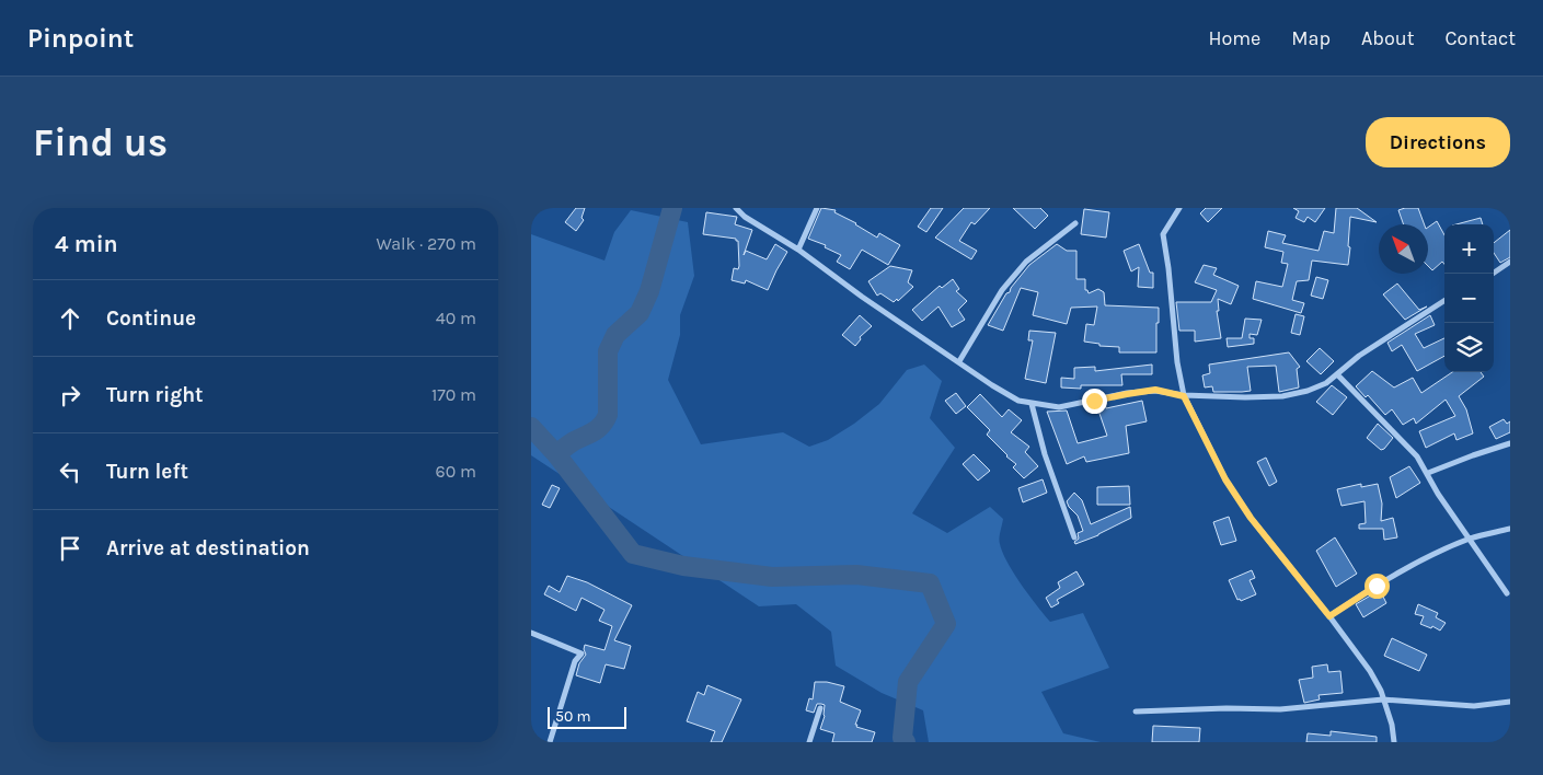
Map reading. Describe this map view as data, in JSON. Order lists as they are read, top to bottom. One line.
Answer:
{"scale_bar":"50 m","north":"top left","page":{"header":"Pinpoint","nav":["Home","Map","About","Contact"],"buttons":"Directions","title":"Find us","heading":["4 min","Walk · 270 m"],"map_buttons":["+","−"],"list":[["Continue","40 m"],["Turn right","170 m"],["Turn left","60 m"],"Arrive at destination"],"scale":"50 m"}}
